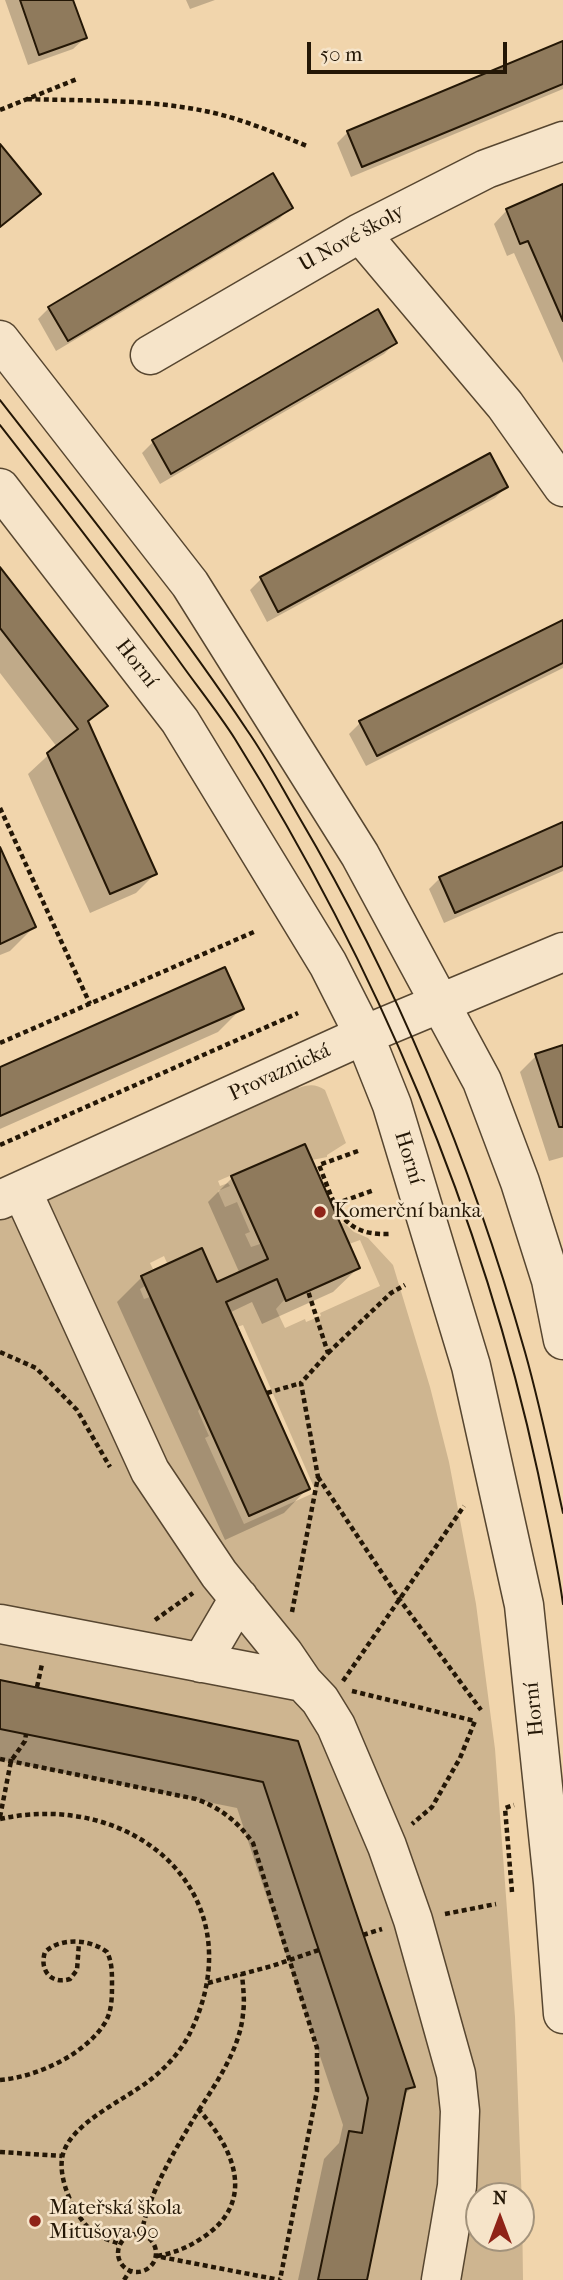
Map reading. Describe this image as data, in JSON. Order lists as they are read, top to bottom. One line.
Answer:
{"streets":{"street":["U Nové školy","Horní","Provaznická"]},"crossings":[["Horní","Provaznická"]],"places":["Komerční banka","Mateřská škola Mitušova 90"],"scale_bar":"50 m","north":"top"}
